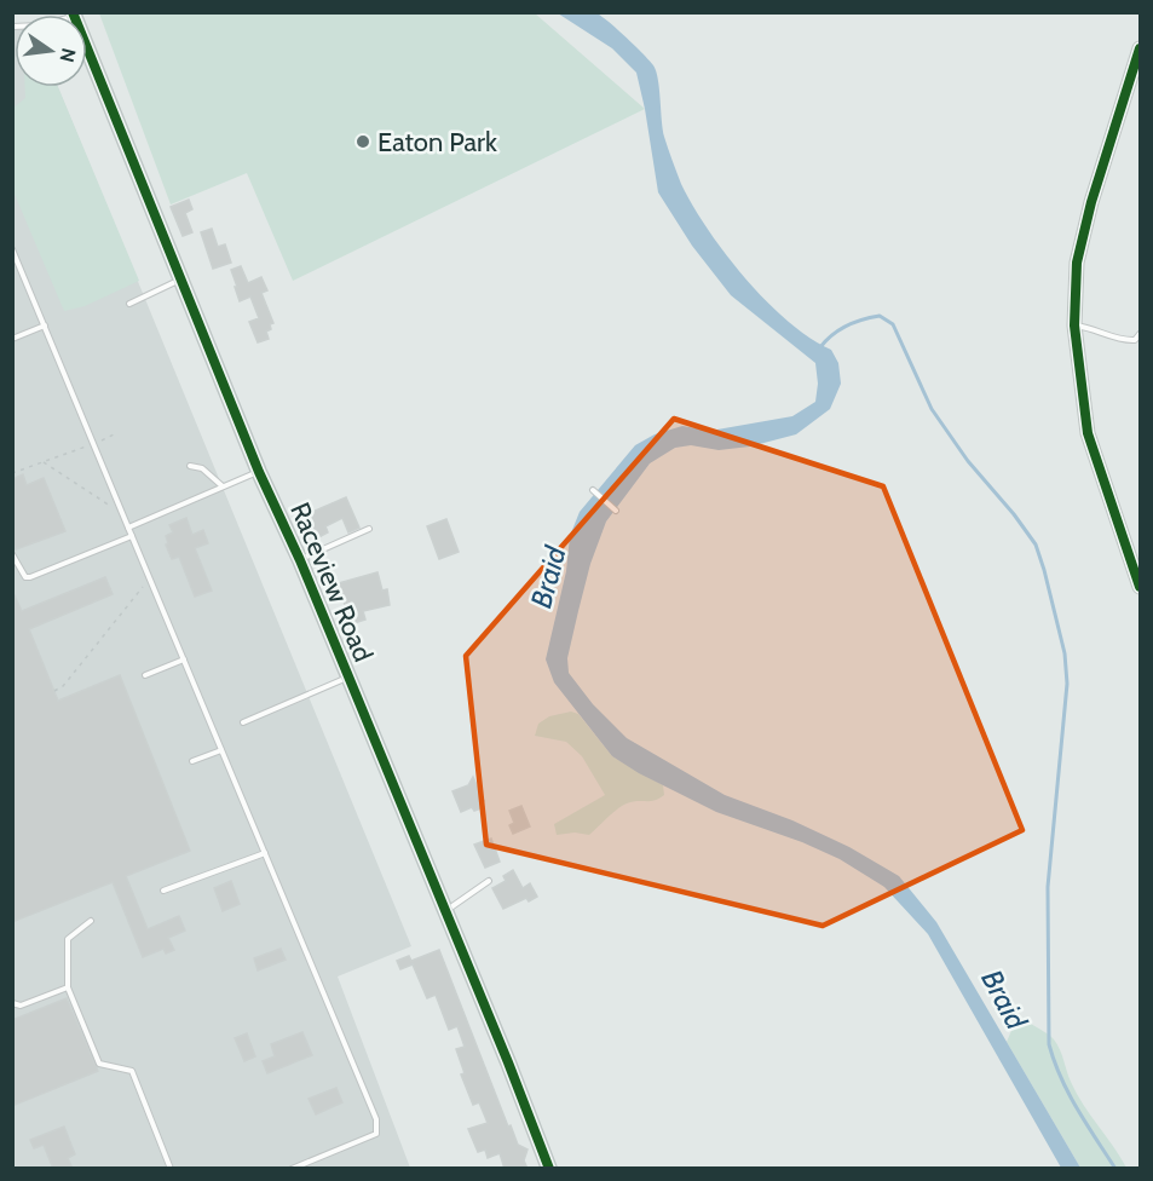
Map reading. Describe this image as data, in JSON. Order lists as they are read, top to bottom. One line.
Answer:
{"streets":{"main road":["Raceview Road"]},"water":["Braid"],"places":["Eaton Park"],"north":"right"}
